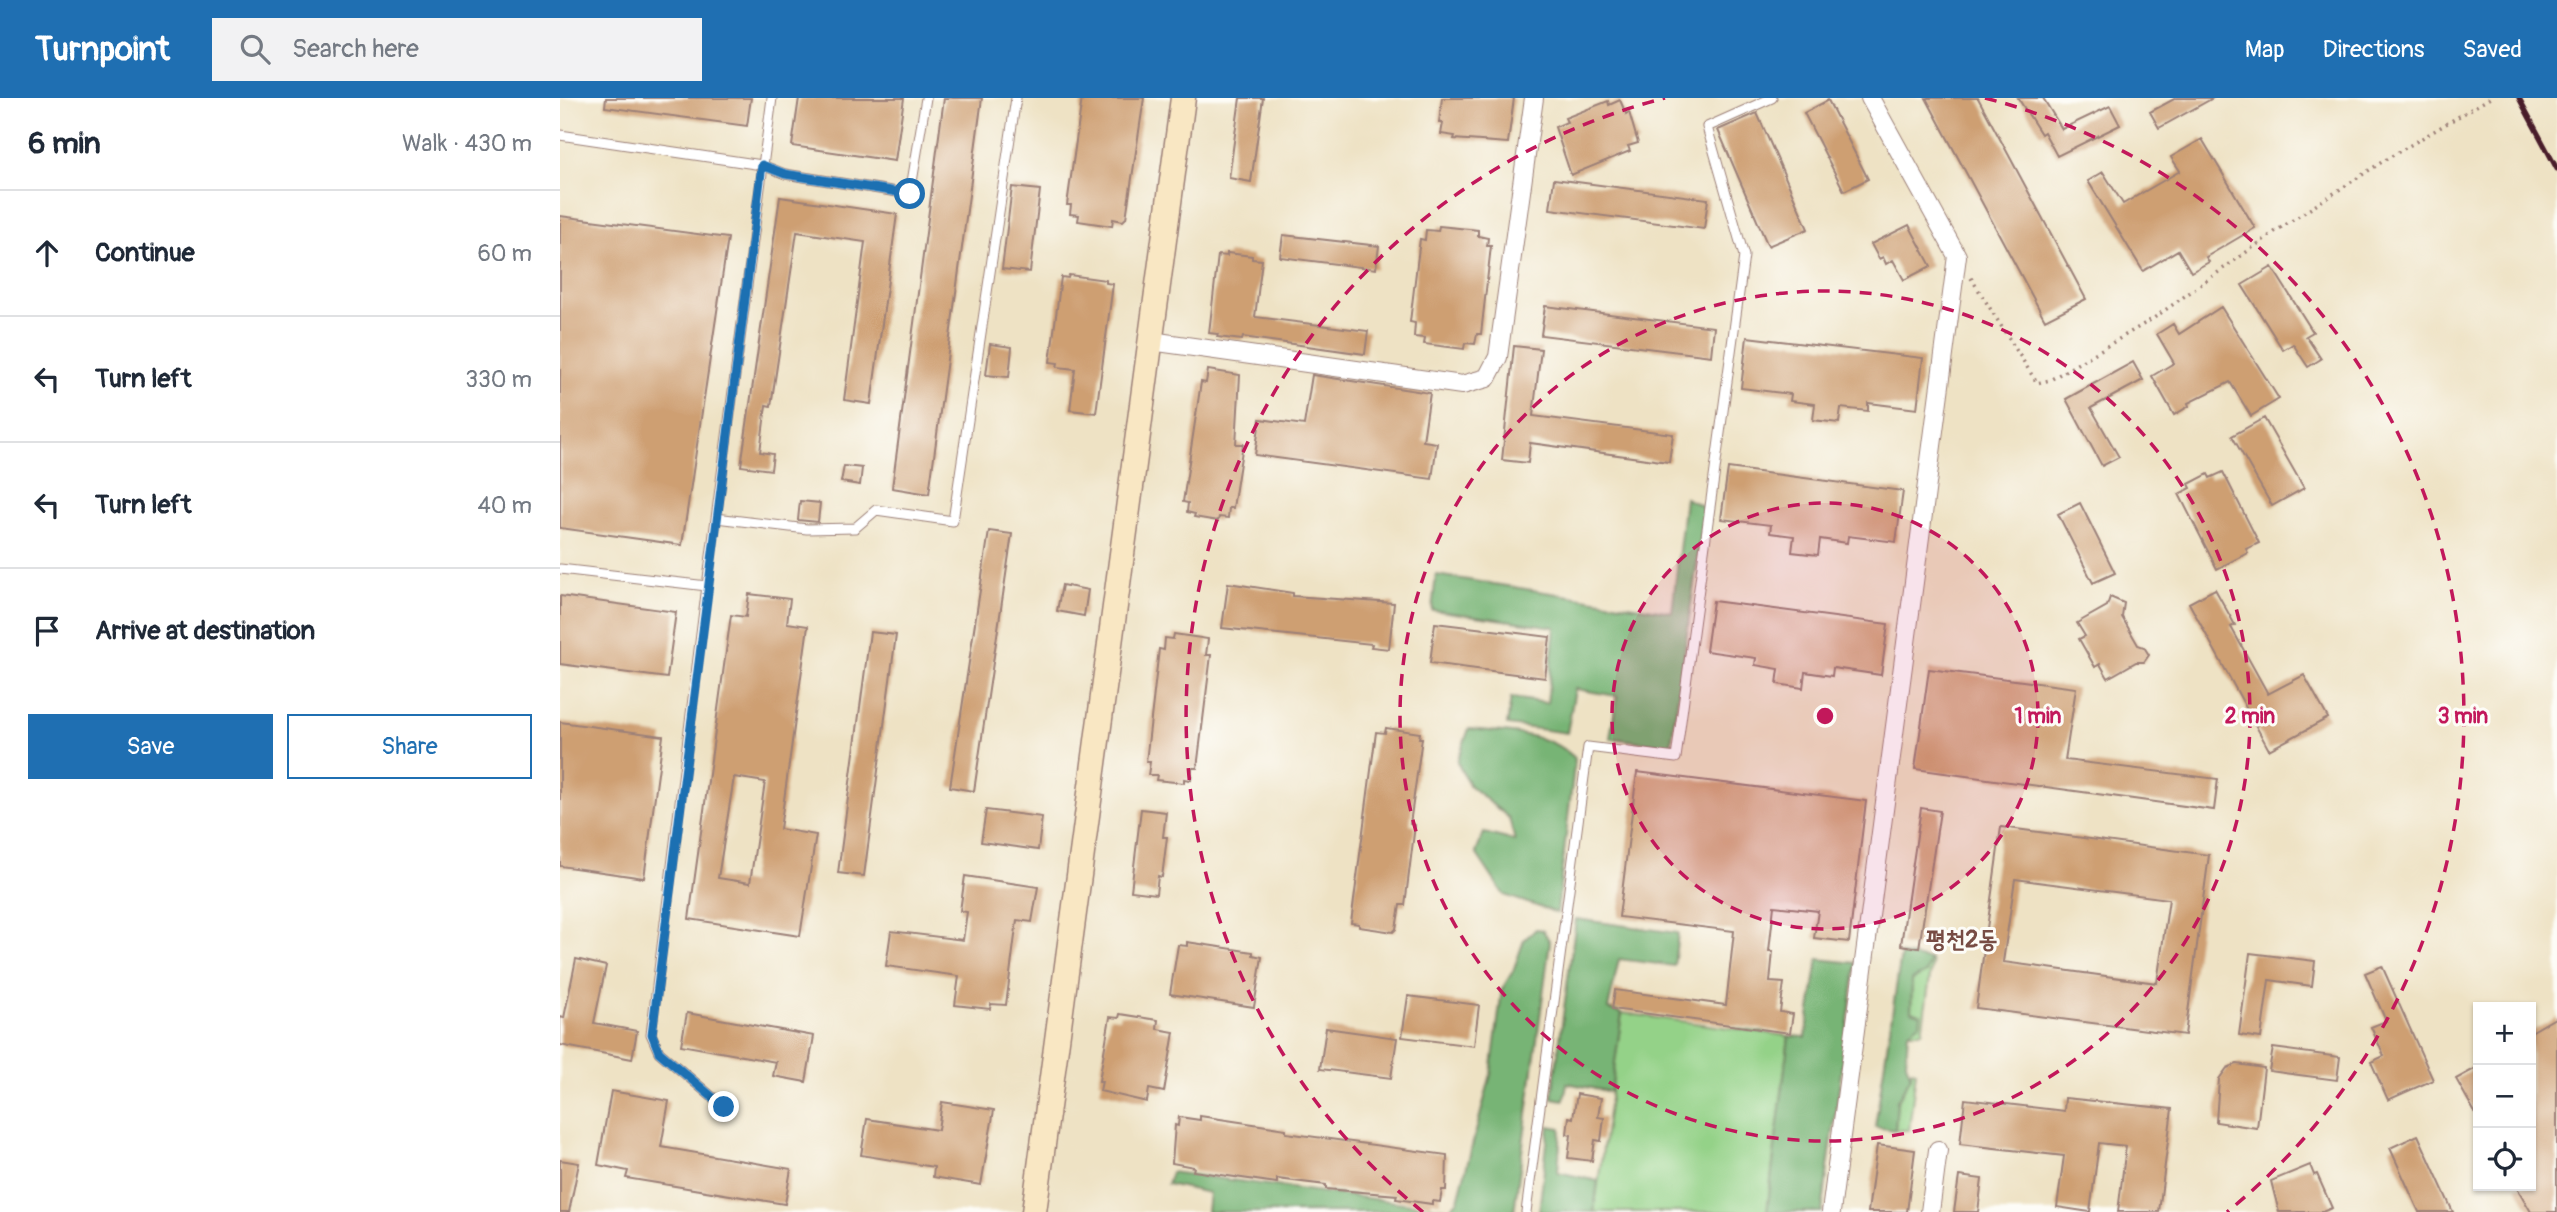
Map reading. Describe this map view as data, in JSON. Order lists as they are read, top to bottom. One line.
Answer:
{"districts":["평천2동"],"page":{"header":"Turnpoint","search":"Search here","nav":["Map","Directions","Saved"],"heading":["6 min","Walk · 430 m"],"list":[["Continue","60 m"],["Turn left","330 m"],["Turn left","40 m"],"Arrive at destination"],"buttons":["Save","Share"],"map_buttons":["+","−"]},"rings":["1 min","2 min","3 min"]}
